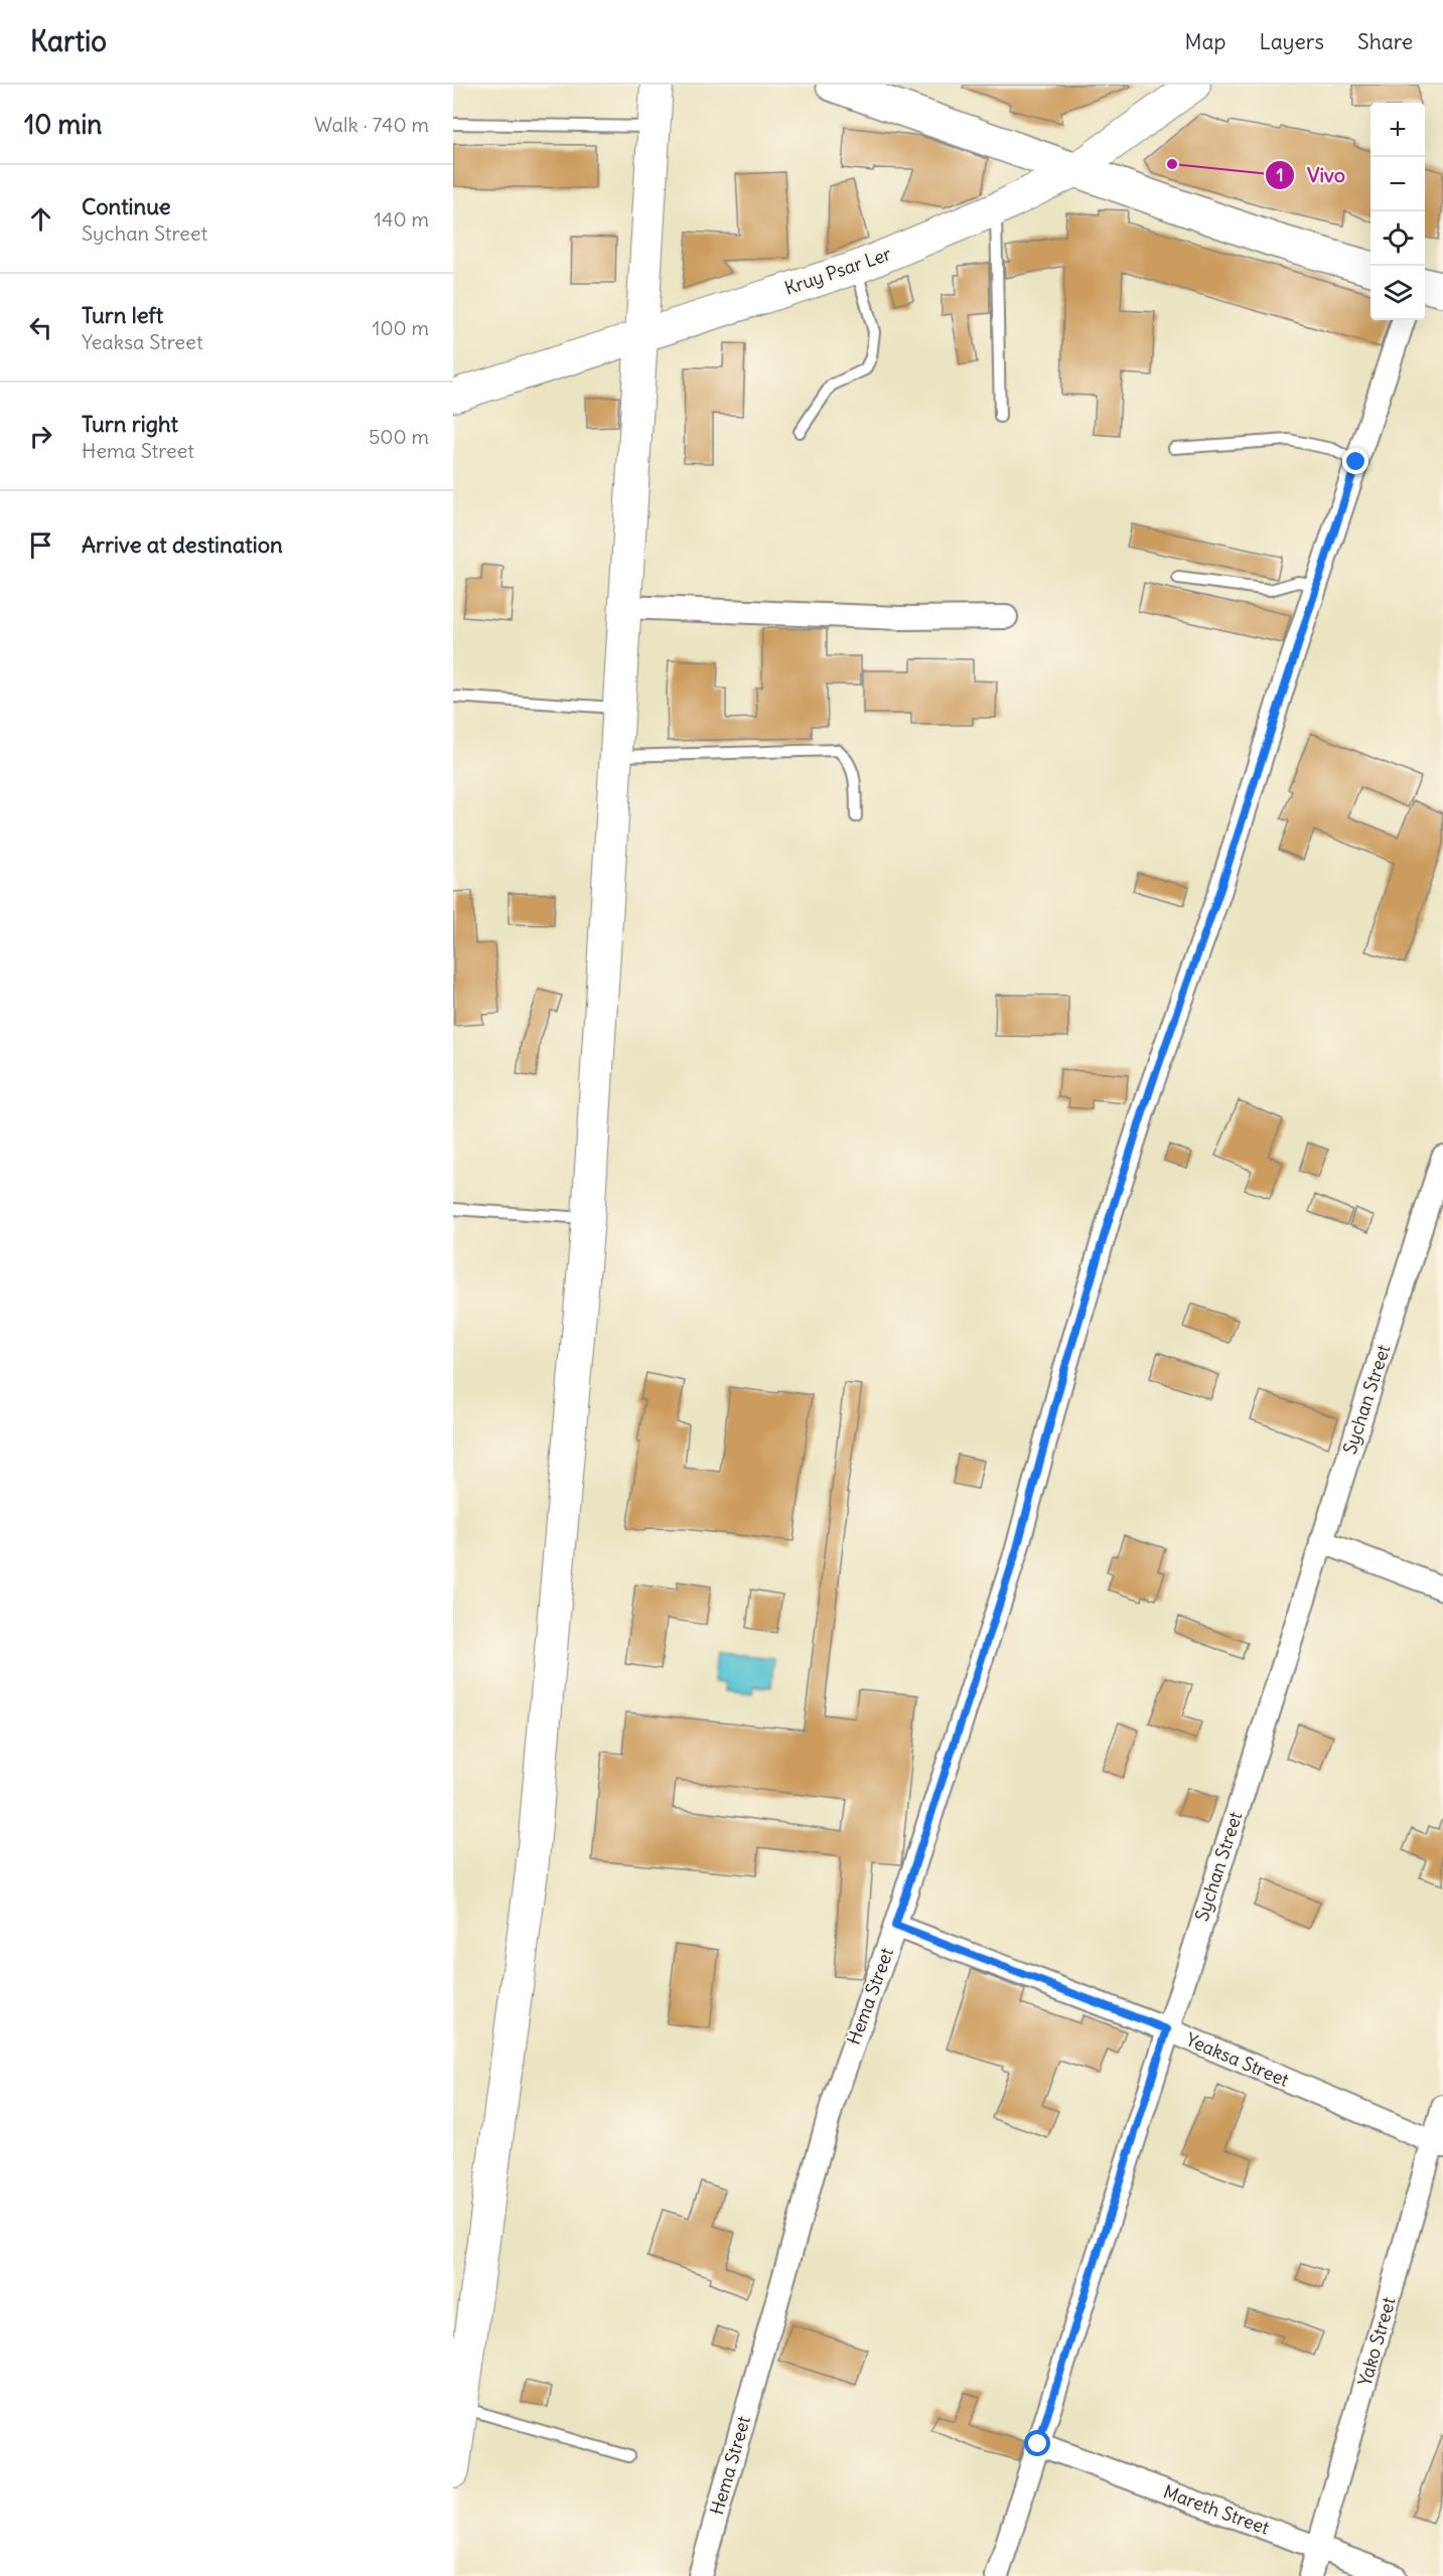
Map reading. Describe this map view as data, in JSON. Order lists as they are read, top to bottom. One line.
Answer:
{"streets":{"street":["Kruy Psar Ler","Sychan Street","Hema Street","Yeaksa Street","Yako Street","Mareth Street"]},"crossings":[["Sychan Street","Yeaksa Street"],["Sychan Street","Mareth Street"],["Hema Street","Yeaksa Street"],["Yeaksa Street","Yako Street"],["Yako Street","Mareth Street"]],"places":["Vivo"],"page":{"header":"Kartio","nav":["Map","Layers","Share"],"heading":["10 min","Walk · 740 m"],"map_buttons":["+","−"],"list":[["Continue","Sychan Street","140 m"],["Turn left","Yeaksa Street","100 m"],["Turn right","Hema Street","500 m"],"Arrive at destination"]}}
